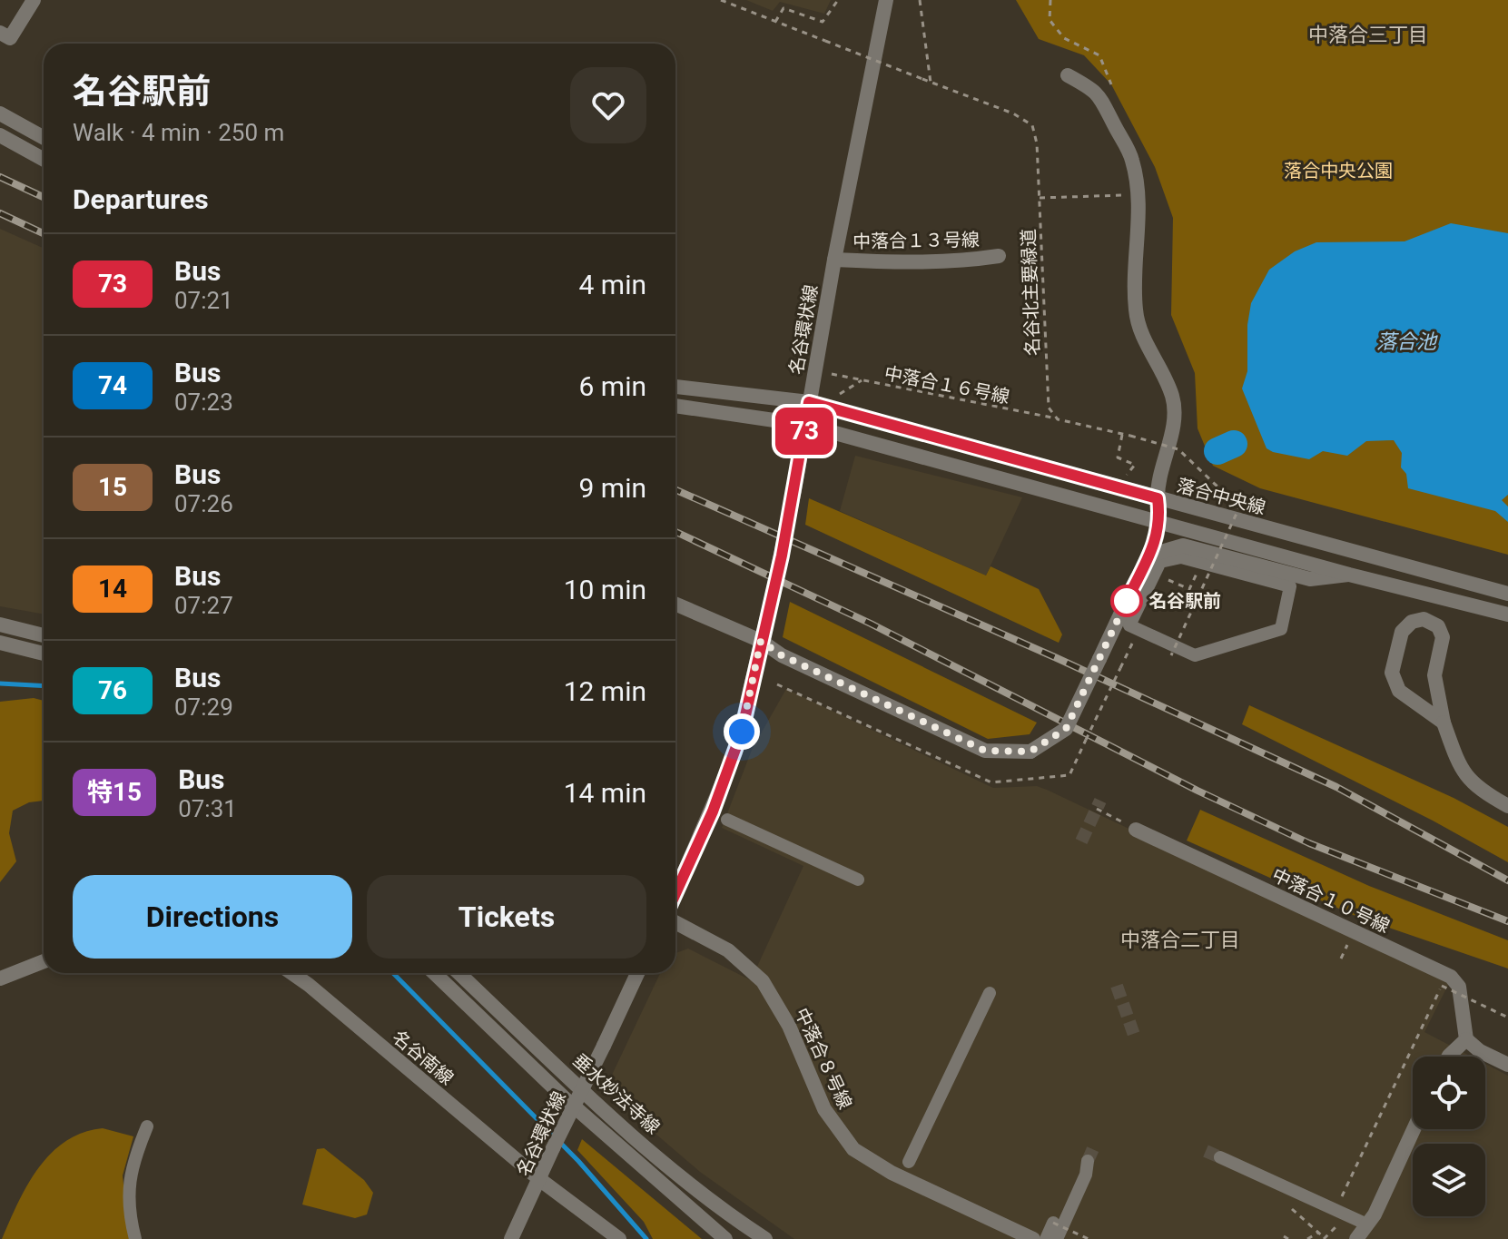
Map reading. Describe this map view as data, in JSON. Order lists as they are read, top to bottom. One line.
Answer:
{"streets":{"street":["中落合１３号線","名谷環状線","落合中央線","中落合１０号線","名谷南線","中落合８号線","垂水妙法寺線"],"path":["名谷北主要緑道","中落合１６号線"]},"crossings":[["中落合１３号線","名谷環状線"],["名谷北主要緑道","中落合１６号線"],["名谷環状線","落合中央線"],["名谷環状線","名谷南線"]],"districts":["中落合三丁目","中落合二丁目"],"water":["落合池"],"parks":["落合中央公園"],"places":["名谷駅前"],"lines":["bus line 73"],"page":{"on_map":"73","heading":[["名谷駅前","Walk · 4 min · 250 m"],"Departures"],"list":[{"mark":"73","name":"Bus","note":"07:21","value":"4 min"},{"mark":"74","name":"Bus","note":"07:23","value":"6 min"},{"mark":"15","name":"Bus","note":"07:26","value":"9 min"},{"mark":"14","name":"Bus","note":"07:27","value":"10 min"},{"mark":"76","name":"Bus","note":"07:29","value":"12 min"},{"mark":"特15","name":"Bus","note":"07:31","value":"14 min"}],"buttons":["Directions","Tickets"]}}
